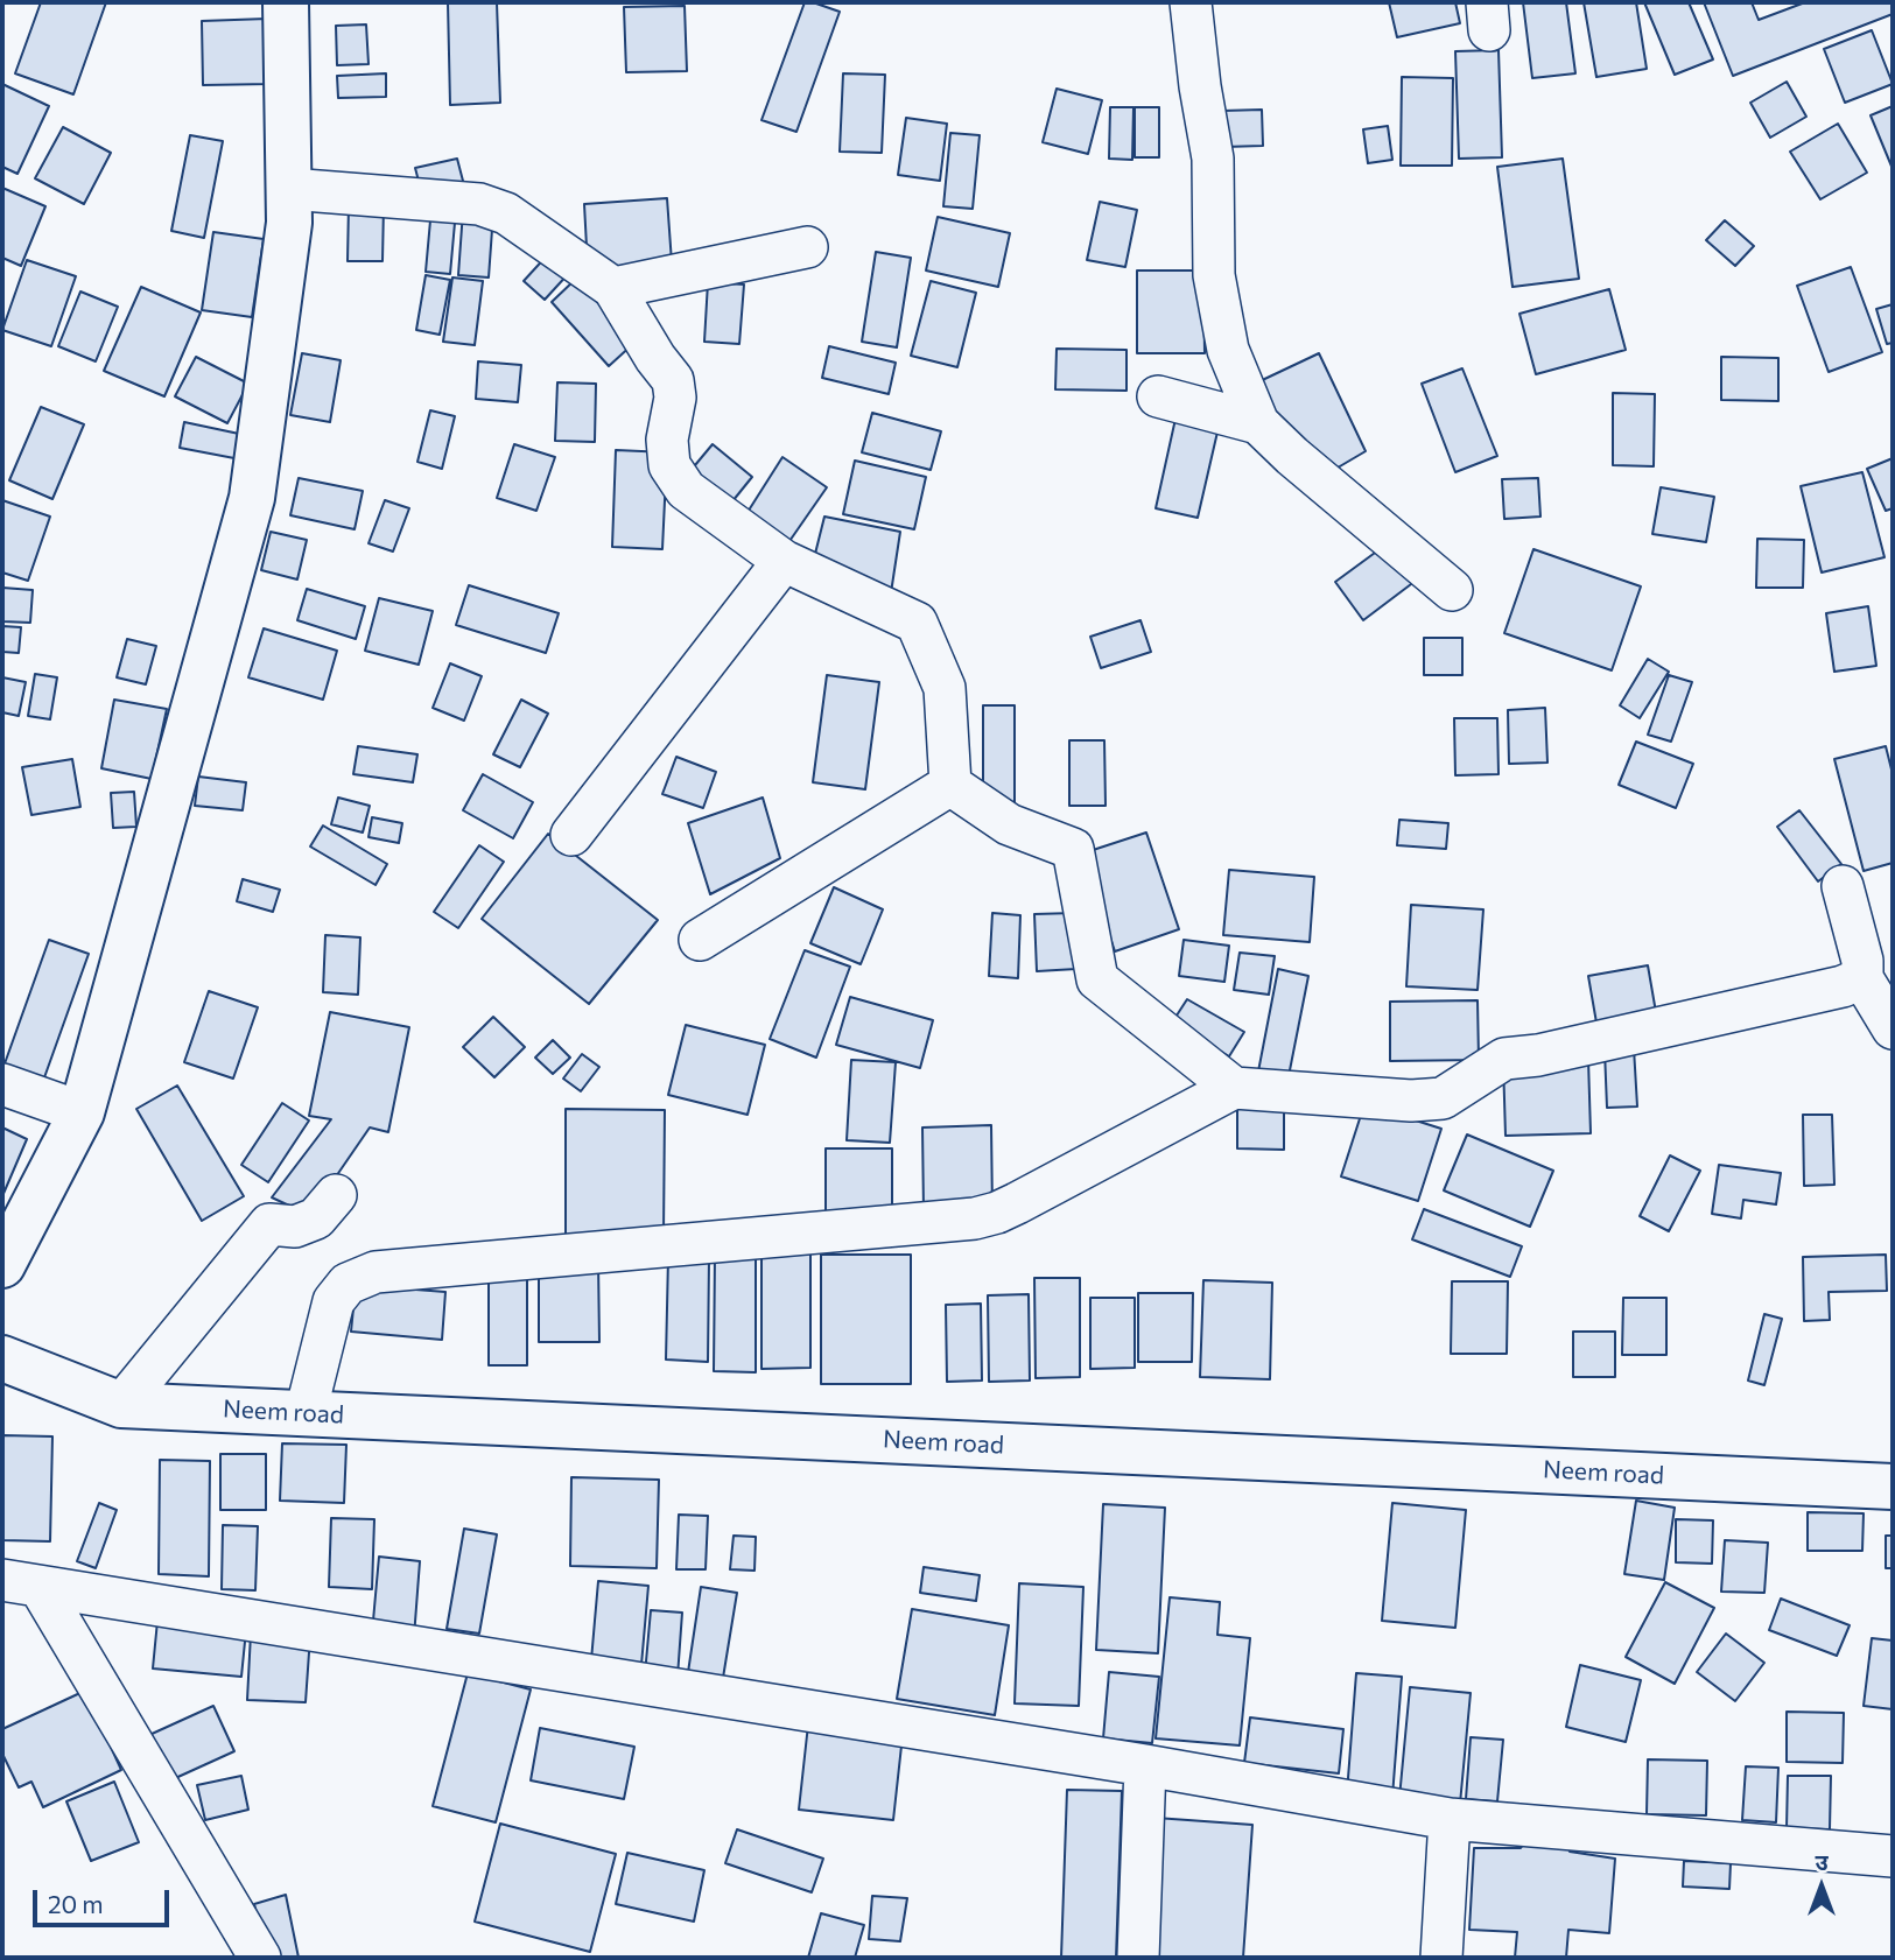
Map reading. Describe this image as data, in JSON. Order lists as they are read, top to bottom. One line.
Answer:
{"streets":{"main road":["Neem road"]},"scale_bar":"20 m","north":"top"}
